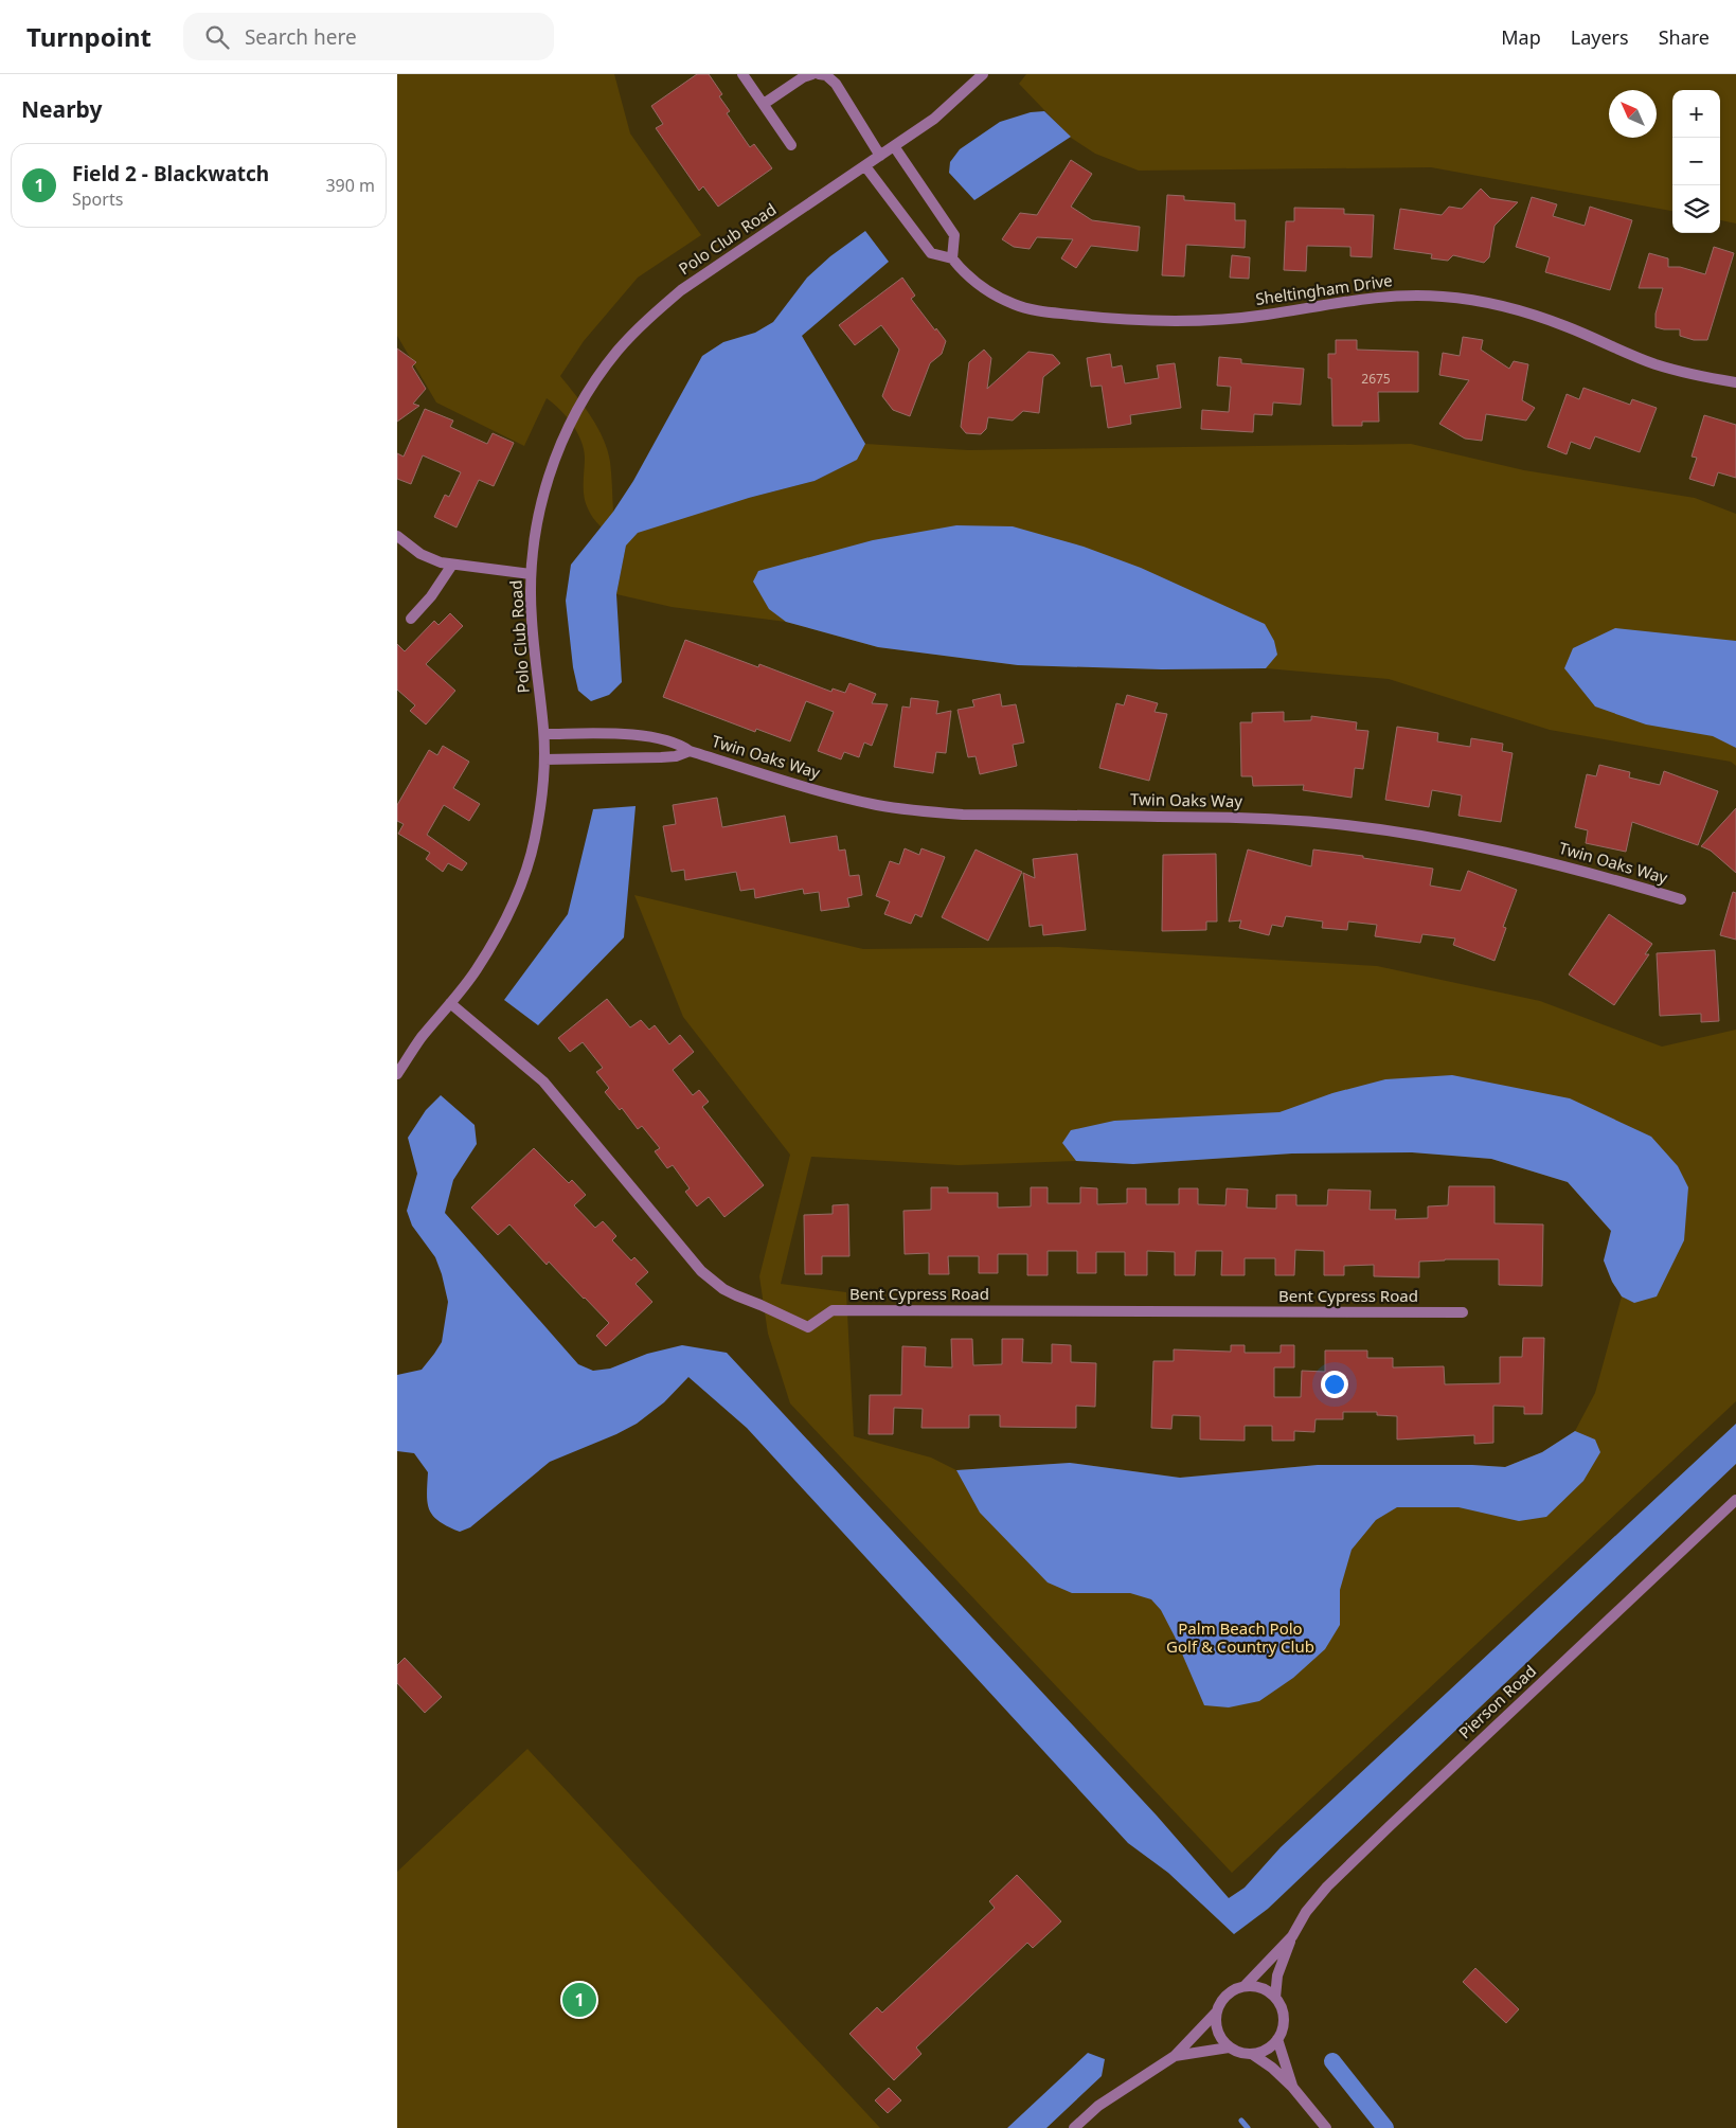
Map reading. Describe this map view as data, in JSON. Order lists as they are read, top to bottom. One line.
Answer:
{"streets":{"street":["Polo Club Road","Sheltingham Drive","Twin Oaks Way","Bent Cypress Road","Pierson Road"]},"crossings":[["Polo Club Road","Sheltingham Drive"],["Polo Club Road","Twin Oaks Way"],["Polo Club Road","Bent Cypress Road"]],"parks":["Palm Beach Polo Golf & Country Club"],"house_numbers":["2675"],"north":"top left","page":{"header":"Turnpoint","search":"Search here","nav":["Map","Layers","Share"],"heading":"Nearby","map_buttons":["+","−"],"list":[{"mark":"1","name":"Field 2 - Blackwatch","note":"Sports","value":"390 m"}],"pins":"1"}}
